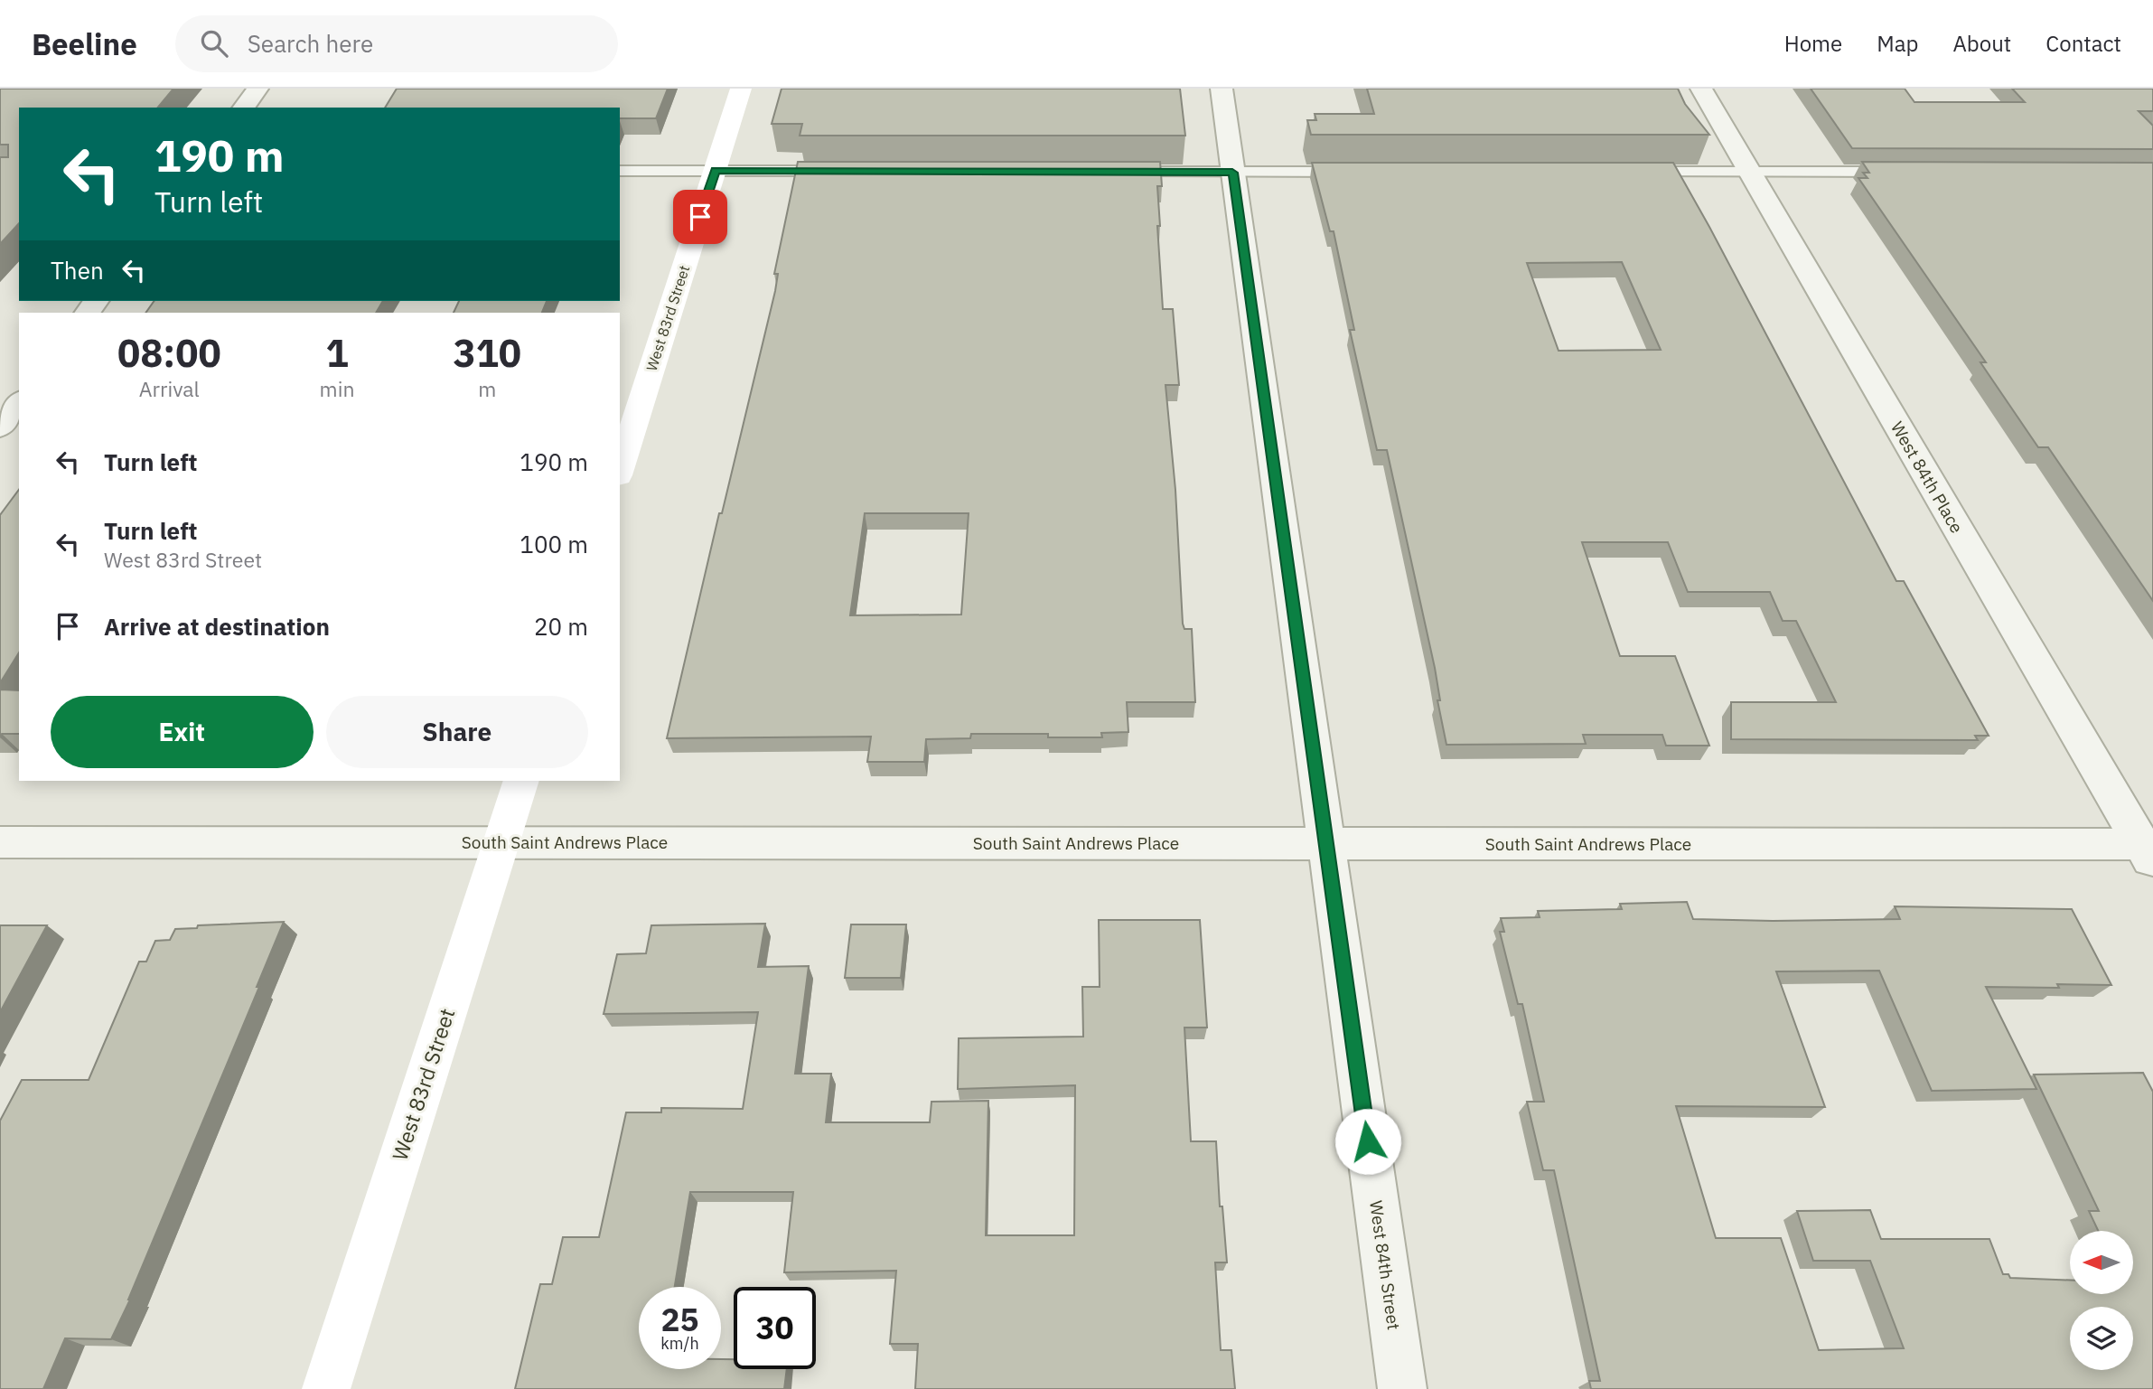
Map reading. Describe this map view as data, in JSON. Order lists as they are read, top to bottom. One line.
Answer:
{"streets":{"street":["West 83rd Street","West 84th Place","South Saint Andrews Place","West 84th Street"]},"crossings":[["West 83rd Street","South Saint Andrews Place"],["West 84th Place","South Saint Andrews Place"],["South Saint Andrews Place","West 84th Street"]],"north":"left","page":{"header":"Beeline","search":"Search here","nav":["Home","Map","About","Contact"],"turn":["190 m","Turn left"],"then":"Then","eta":["08:00","Arrival","1","min","310","m"],"list":[{"name":"Turn left","value":"190 m"},{"name":"Turn left","note":"West 83rd Street","value":"100 m"},{"name":"Arrive at destination","value":"20 m"}],"buttons":["Exit","Share"],"speed":"25 km/h","limit":"30"}}
